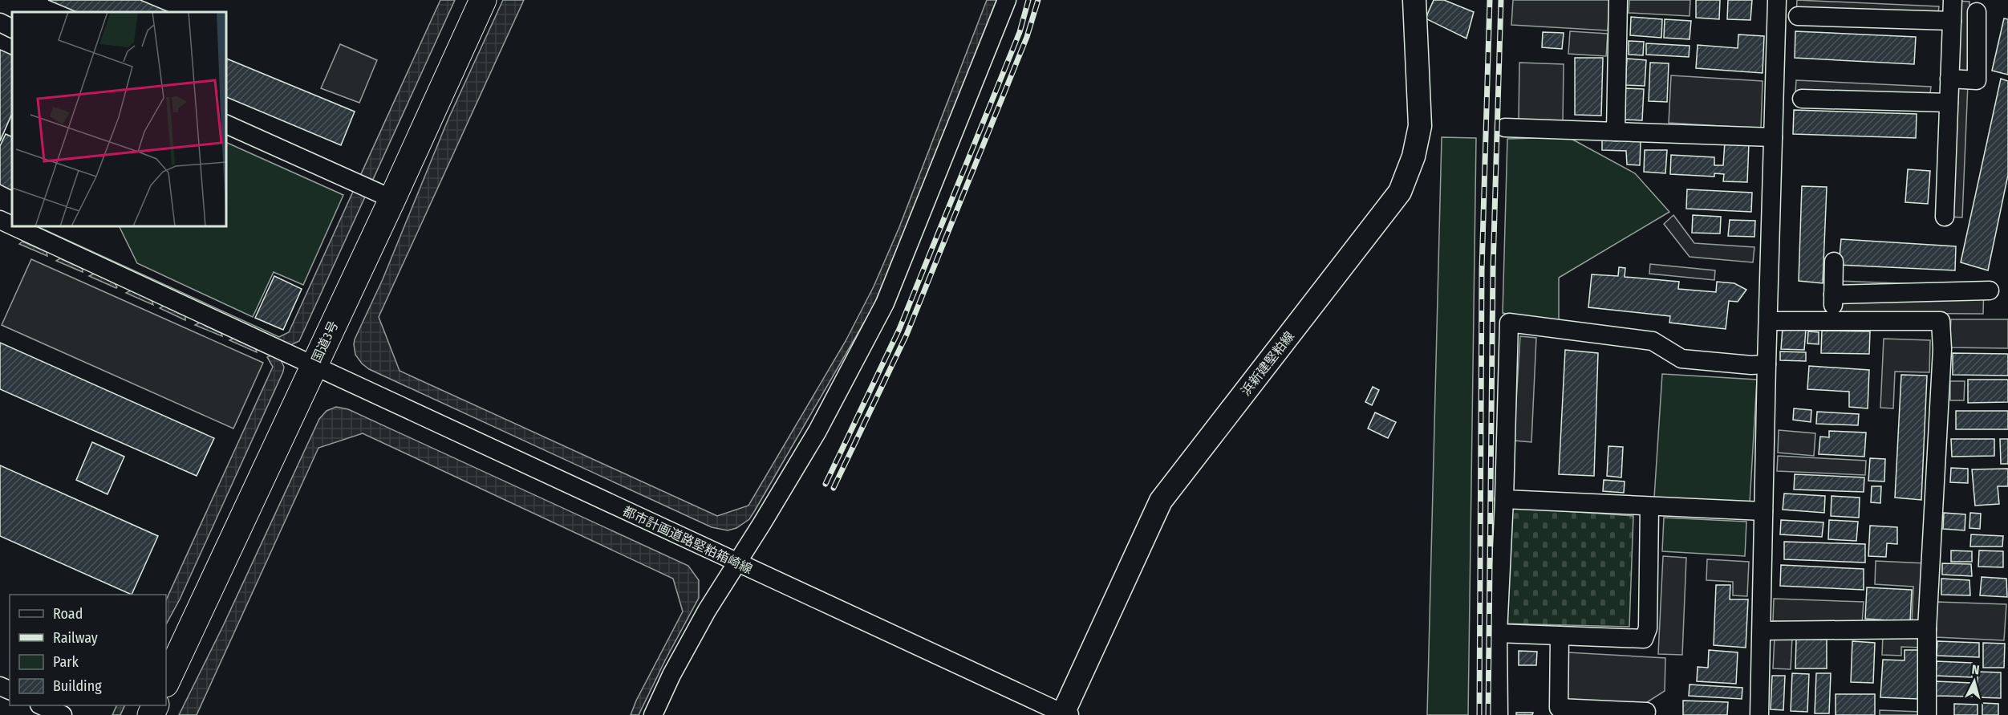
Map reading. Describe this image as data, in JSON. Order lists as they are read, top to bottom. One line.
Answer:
{"streets":{"highway":["国道3号"],"main road":["浜新建堅粕線"],"street":["都市計画道路堅粕箱崎線"]},"crossings":[["国道3号","都市計画道路堅粕箱崎線"],["浜新建堅粕線","都市計画道路堅粕箱崎線"]],"legend":["Road","Railway","Park","Building"],"north":"top"}
